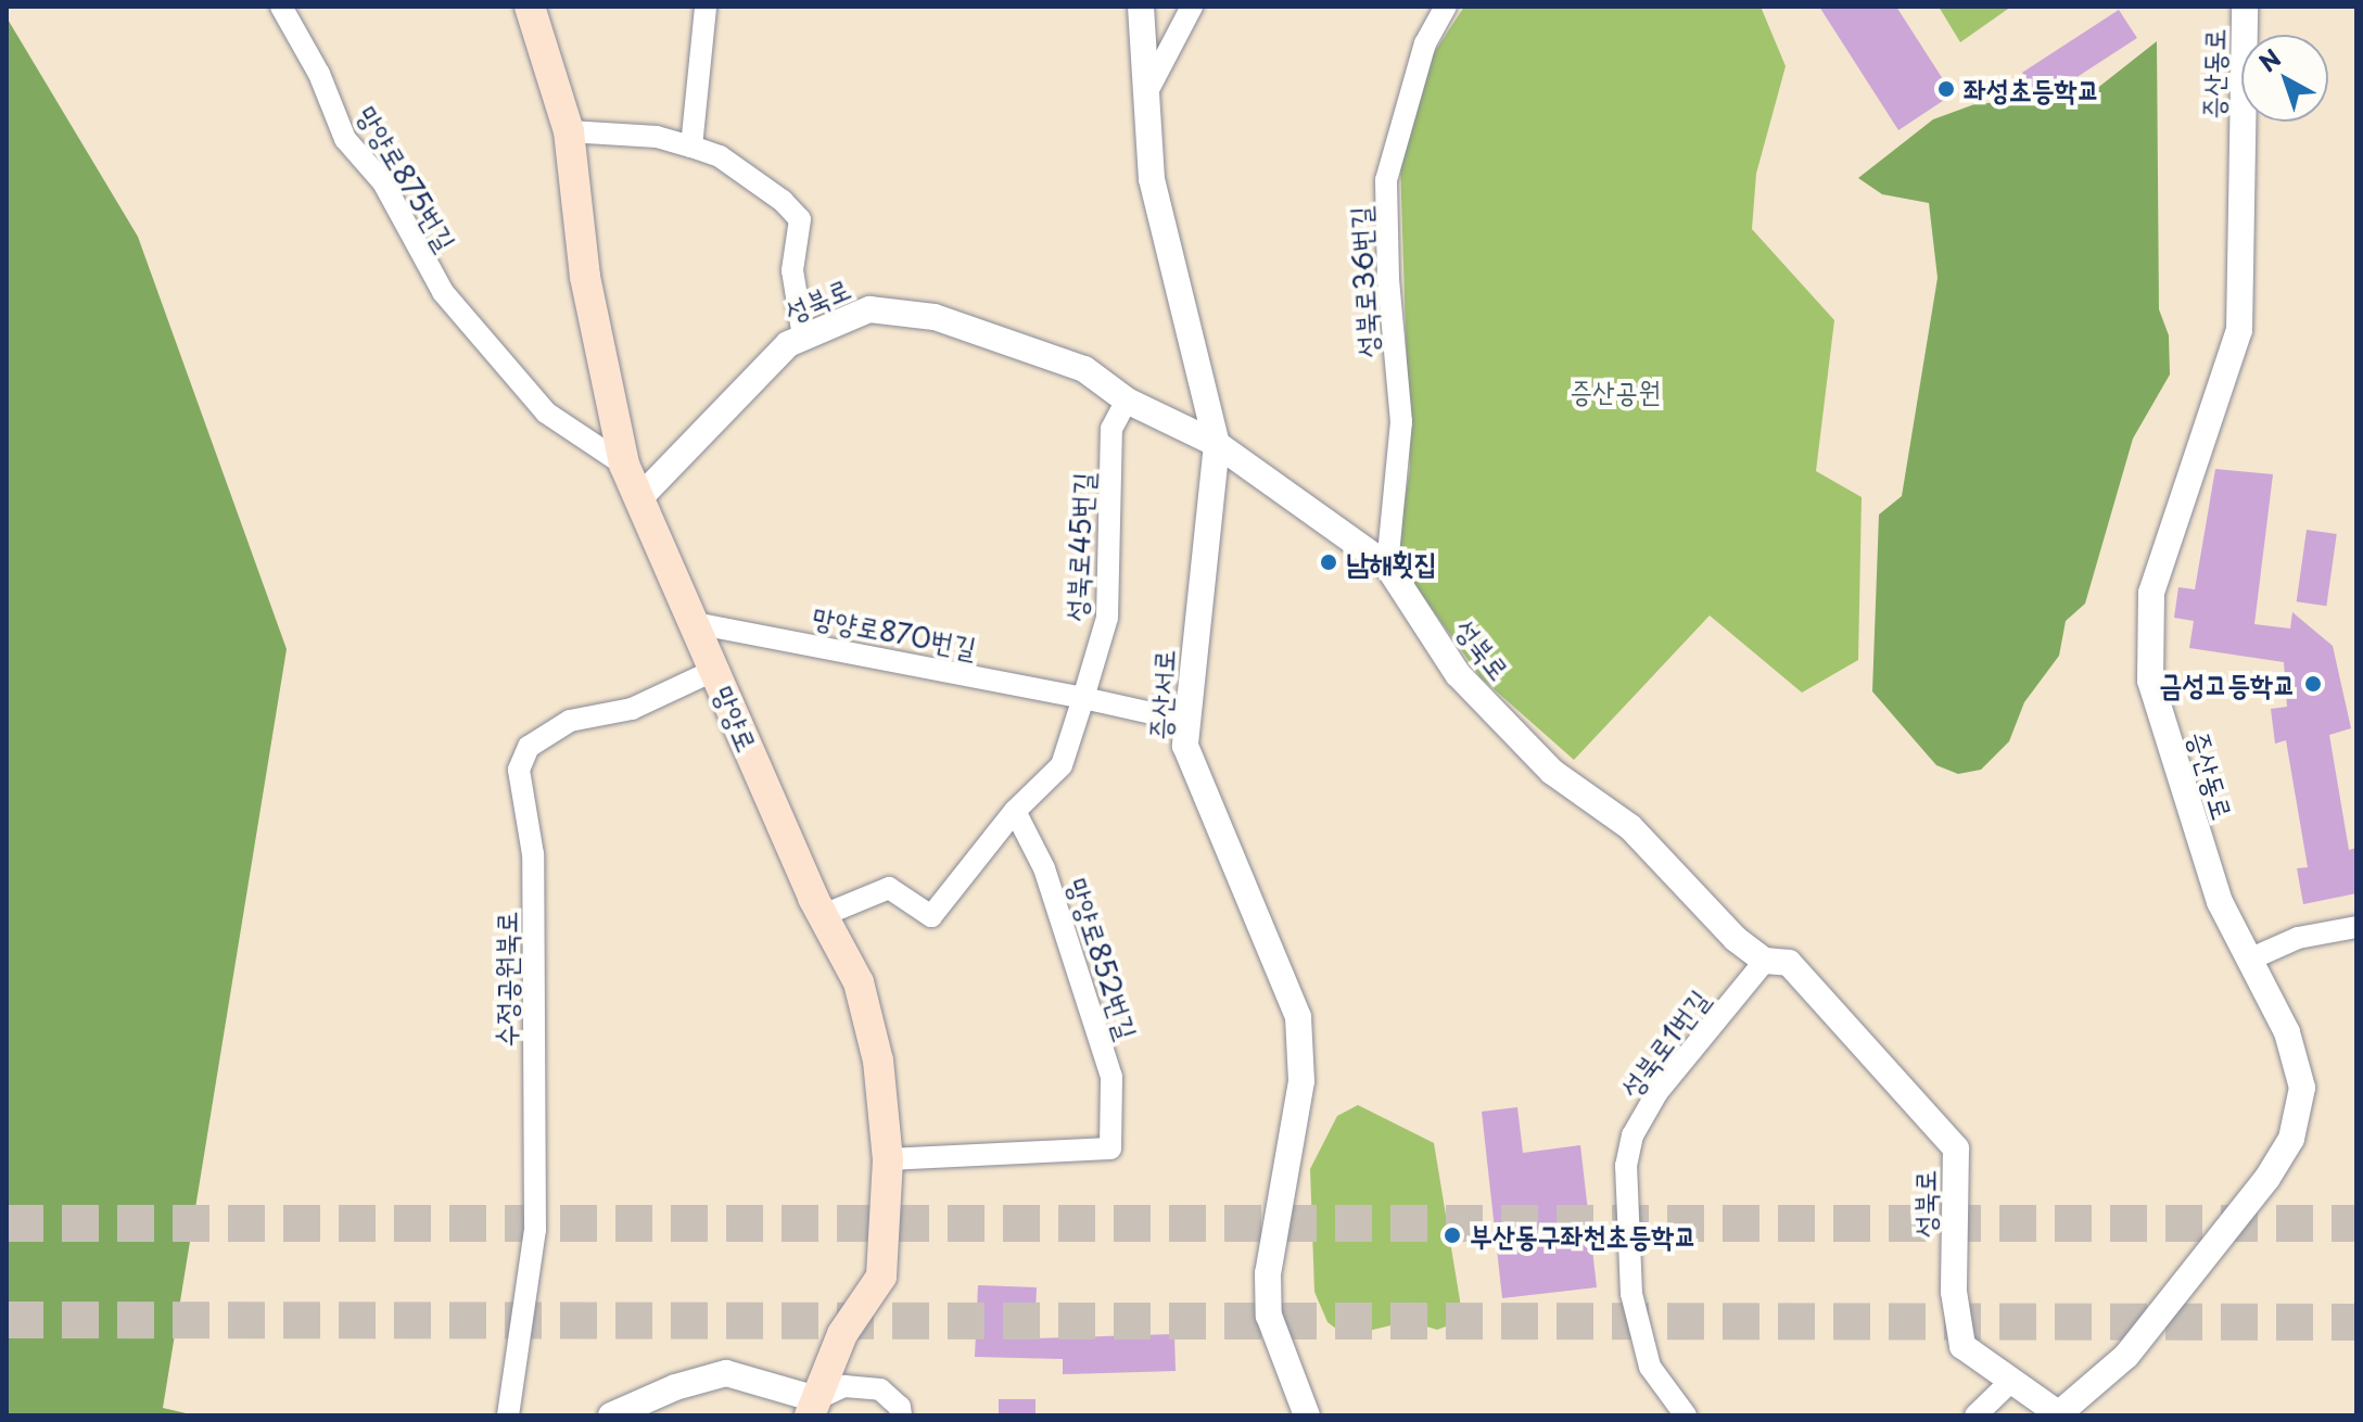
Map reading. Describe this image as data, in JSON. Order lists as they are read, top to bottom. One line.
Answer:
{"streets":{"main road":["망양로"],"street":["증산동로","망양로875번길","성북로36번길","성북로","성북로45번길","망양로870번길","증산서로","망양로852번길","수정공원북로","성북로1번길"]},"crossings":[["증산동로","성북로"],["망양로875번길","망양로"],["성북로36번길","성북로"],["성북로","성북로45번길"],["성북로","증산서로"],["성북로","망양로"],["성북로","성북로1번길"],["성북로45번길","망양로870번길"],["망양로870번길","망양로"],["망양로","망양로852번길"],["망양로","수정공원북로"]],"parks":["증산공원"],"places":["좌성초등학교","남해횟집","금성고등학교","부산동구좌천초등학교"],"north":"top left"}
